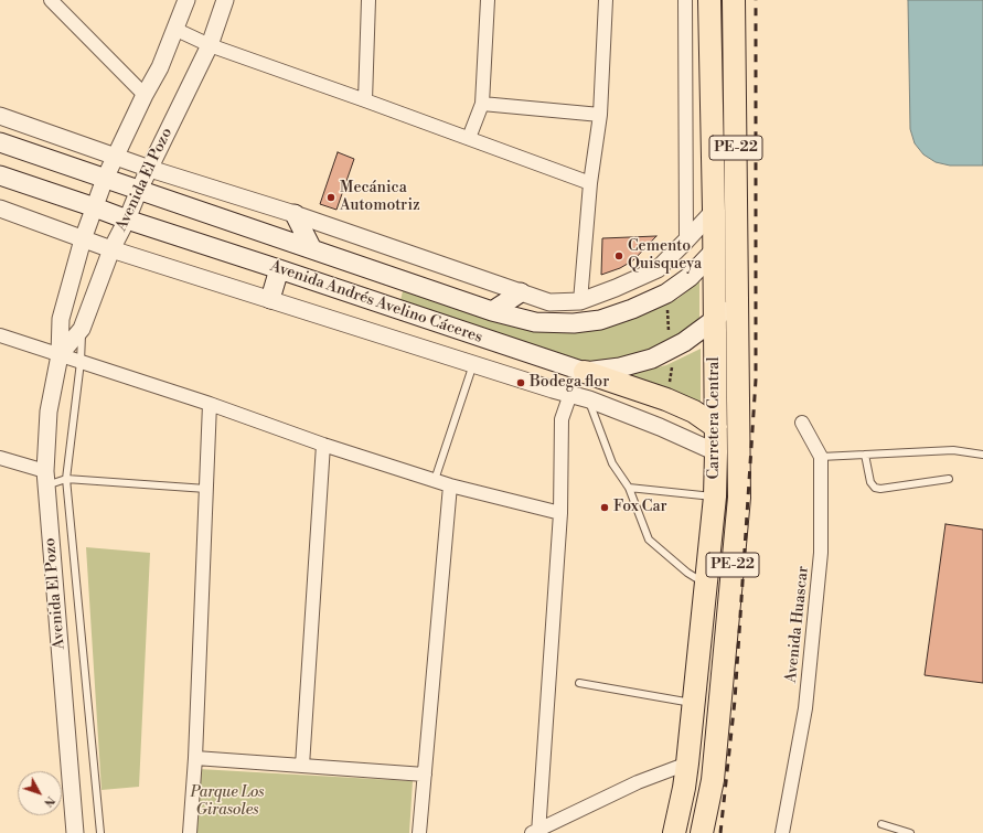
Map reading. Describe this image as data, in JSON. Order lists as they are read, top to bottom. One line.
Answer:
{"streets":{"highway":["PE-22","Carretera Central"],"main road":["Avenida Andrés Avelino Cáceres"],"street":["Avenida El Pozo","Avenida Huascar"]},"crossings":[["Avenida El Pozo","Avenida Andrés Avelino Cáceres"],["Avenida Andrés Avelino Cáceres","Carretera Central"]],"parks":["Parque Los Girasoles"],"places":["Mecánica Automotriz","Cemento Quisqueya","Bodega flor","Fox Car"],"north":"bottom right"}
